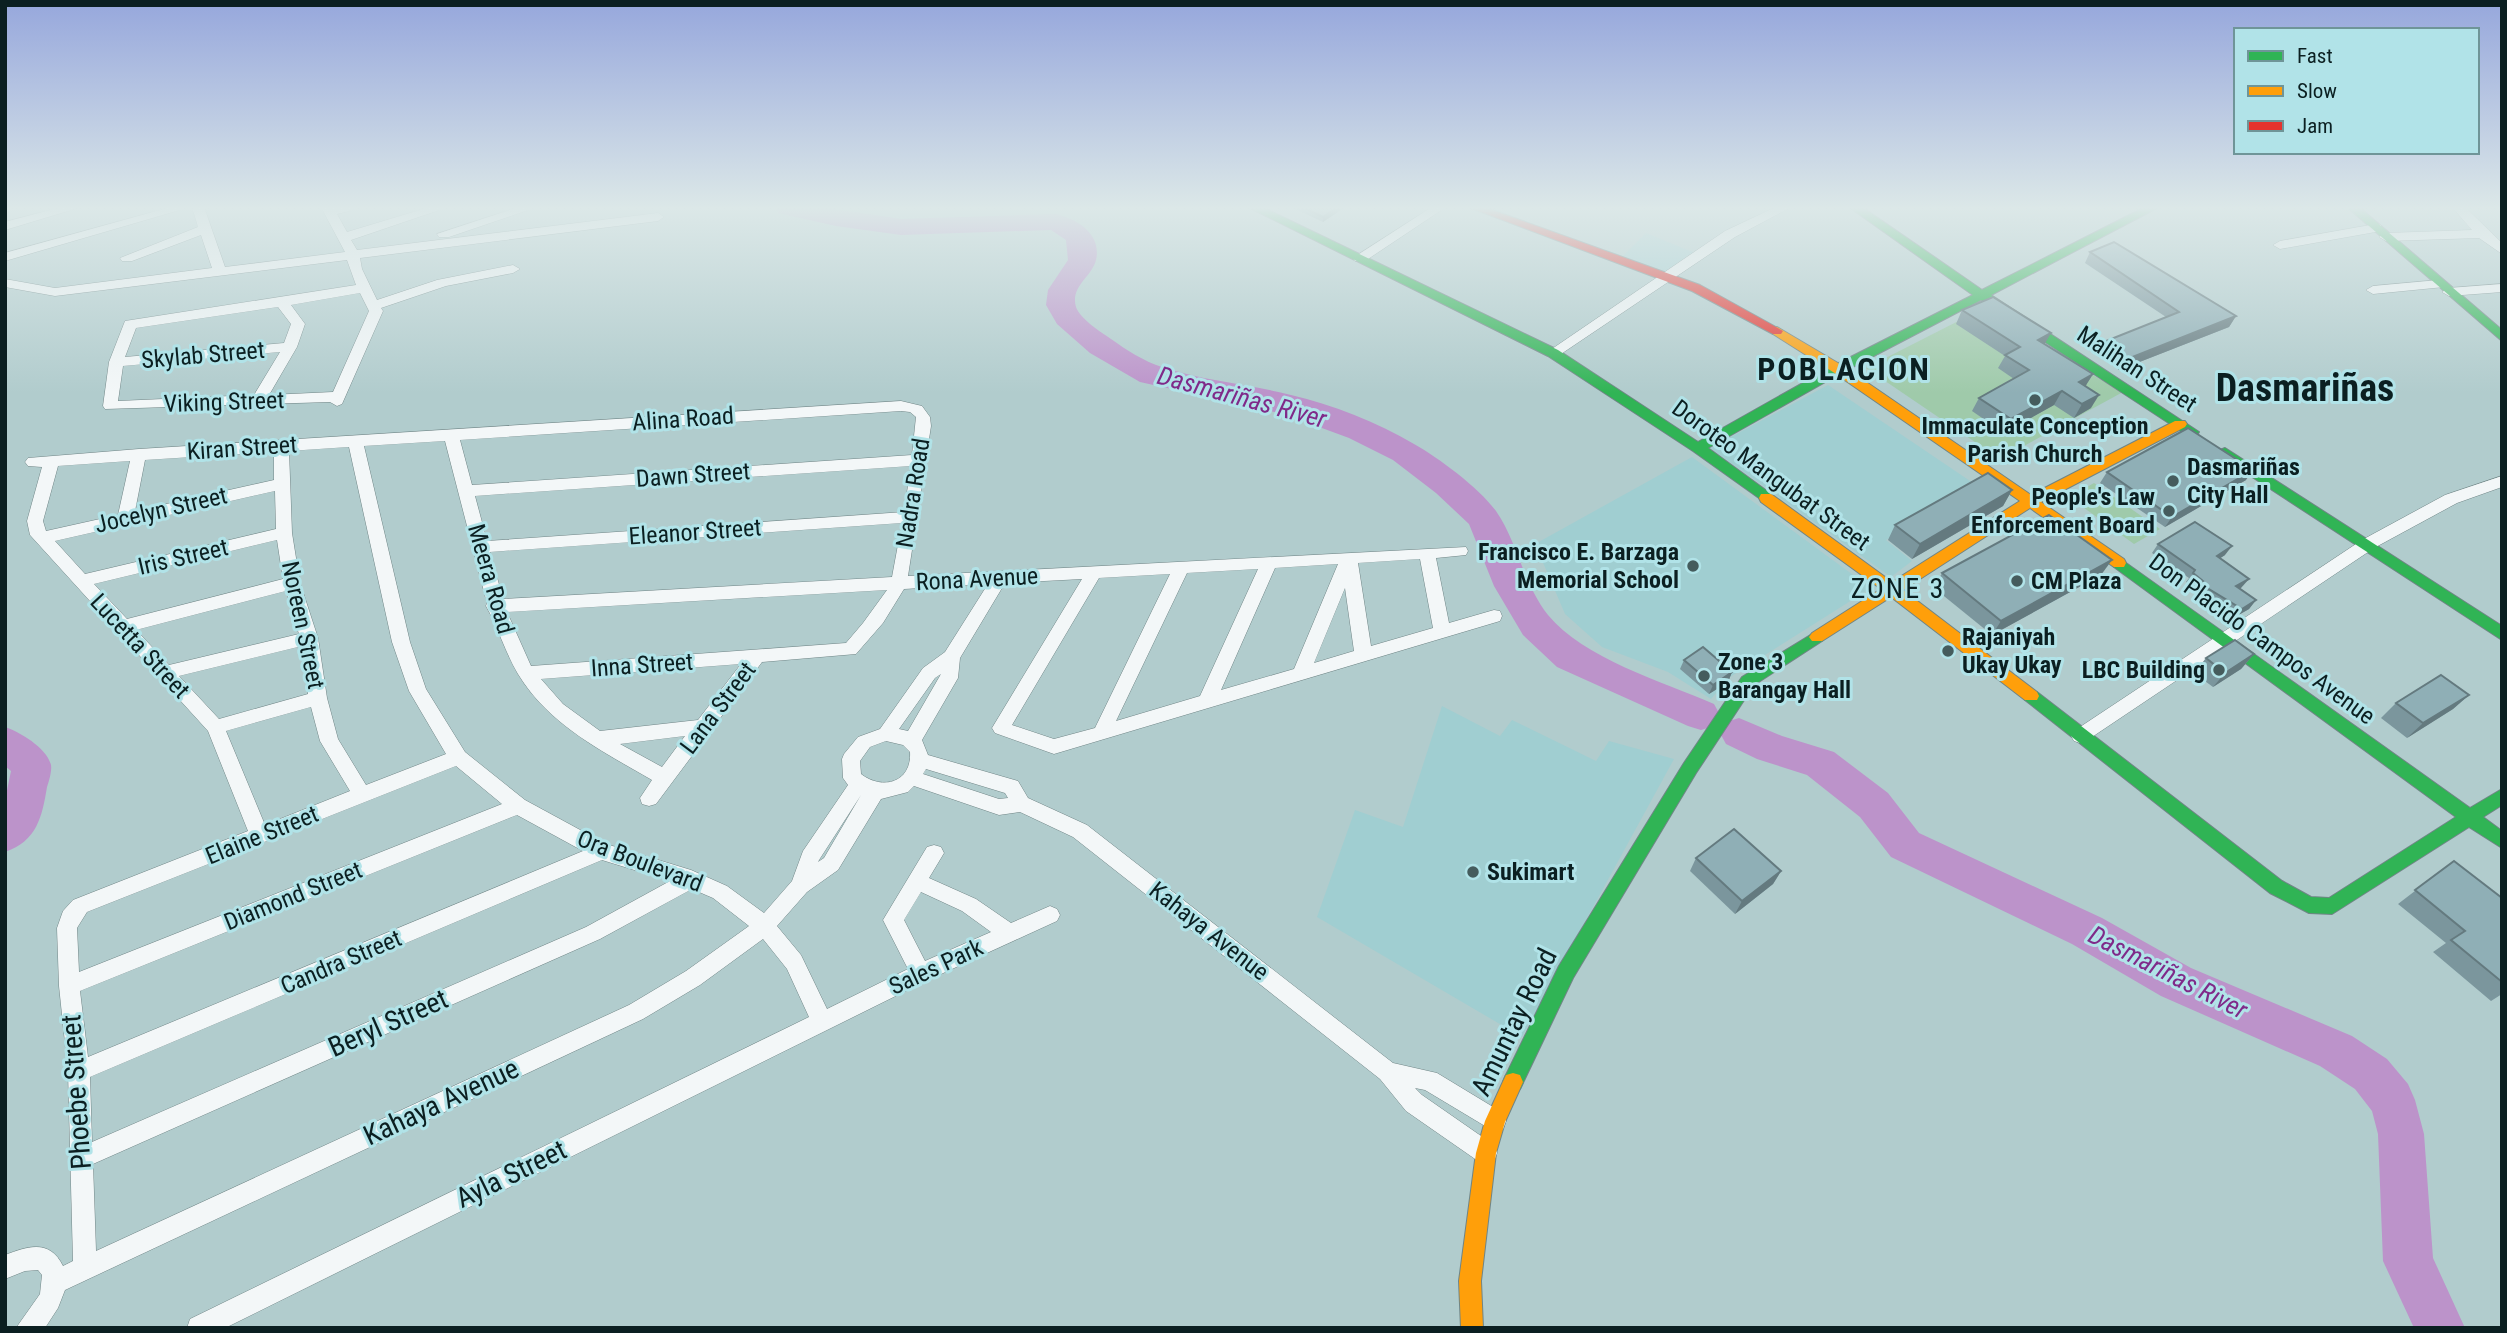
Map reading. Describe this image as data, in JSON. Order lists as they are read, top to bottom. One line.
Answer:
{"streets":{"street":["Skylab Street","Malihan Street","Viking Street","Alina Road","Kiran Street","Dawn Street","Doroteo Mangubat Street","Nadra Road","Jocelyn Street","Eleanor Street","Iris Street","Meera Road","Rona Avenue","Noreen Street","Don Placido Campos Avenue","Lucetta Street","Inna Street","Lana Street","Elaine Street","Ora Boulevard","Diamond Street","Kahaya Avenue","Candra Street","Sales Park","Amuntay Road","Beryl Street","Phoebe Street","Ayla Street"]},"crossings":[["Skylab Street","Viking Street"],["Malihan Street","Amuntay Road"],["Alina Road","Kiran Street"],["Alina Road","Nadra Road"],["Alina Road","Meera Road"],["Kiran Street","Meera Road"],["Kiran Street","Noreen Street"],["Kiran Street","Ora Boulevard"],["Dawn Street","Nadra Road"],["Dawn Street","Meera Road"],["Doroteo Mangubat Street","Don Placido Campos Avenue"],["Doroteo Mangubat Street","Amuntay Road"],["Nadra Road","Eleanor Street"],["Nadra Road","Rona Avenue"],["Nadra Road","Lana Street"],["Jocelyn Street","Noreen Street"],["Jocelyn Street","Lucetta Street"],["Eleanor Street","Meera Road"],["Iris Street","Noreen Street"],["Iris Street","Lucetta Street"],["Meera Road","Rona Avenue"],["Meera Road","Inna Street"],["Meera Road","Lana Street"],["Rona Avenue","Lana Street"],["Noreen Street","Elaine Street"],["Don Placido Campos Avenue","Amuntay Road"],["Lucetta Street","Elaine Street"],["Inna Street","Lana Street"],["Elaine Street","Ora Boulevard"],["Elaine Street","Phoebe Street"],["Ora Boulevard","Diamond Street"],["Ora Boulevard","Kahaya Avenue"],["Ora Boulevard","Candra Street"],["Ora Boulevard","Sales Park"],["Ora Boulevard","Beryl Street"],["Ora Boulevard","Ayla Street"],["Diamond Street","Phoebe Street"],["Kahaya Avenue","Amuntay Road"],["Kahaya Avenue","Phoebe Street"],["Candra Street","Phoebe Street"],["Sales Park","Ayla Street"],["Beryl Street","Phoebe Street"]],"districts":["POBLACION","Dasmariñas","ZONE 3"],"water":["Dasmariñas River"],"places":["Immaculate Conception Parish Church","Dasmariñas City Hall","People's Law Enforcement Board","Francisco E. Barzaga Memorial School","CM Plaza","Rajaniyah Ukay Ukay","LBC Building","Zone 3 Barangay Hall","Sukimart"],"legend":["Fast","Slow","Jam"]}
